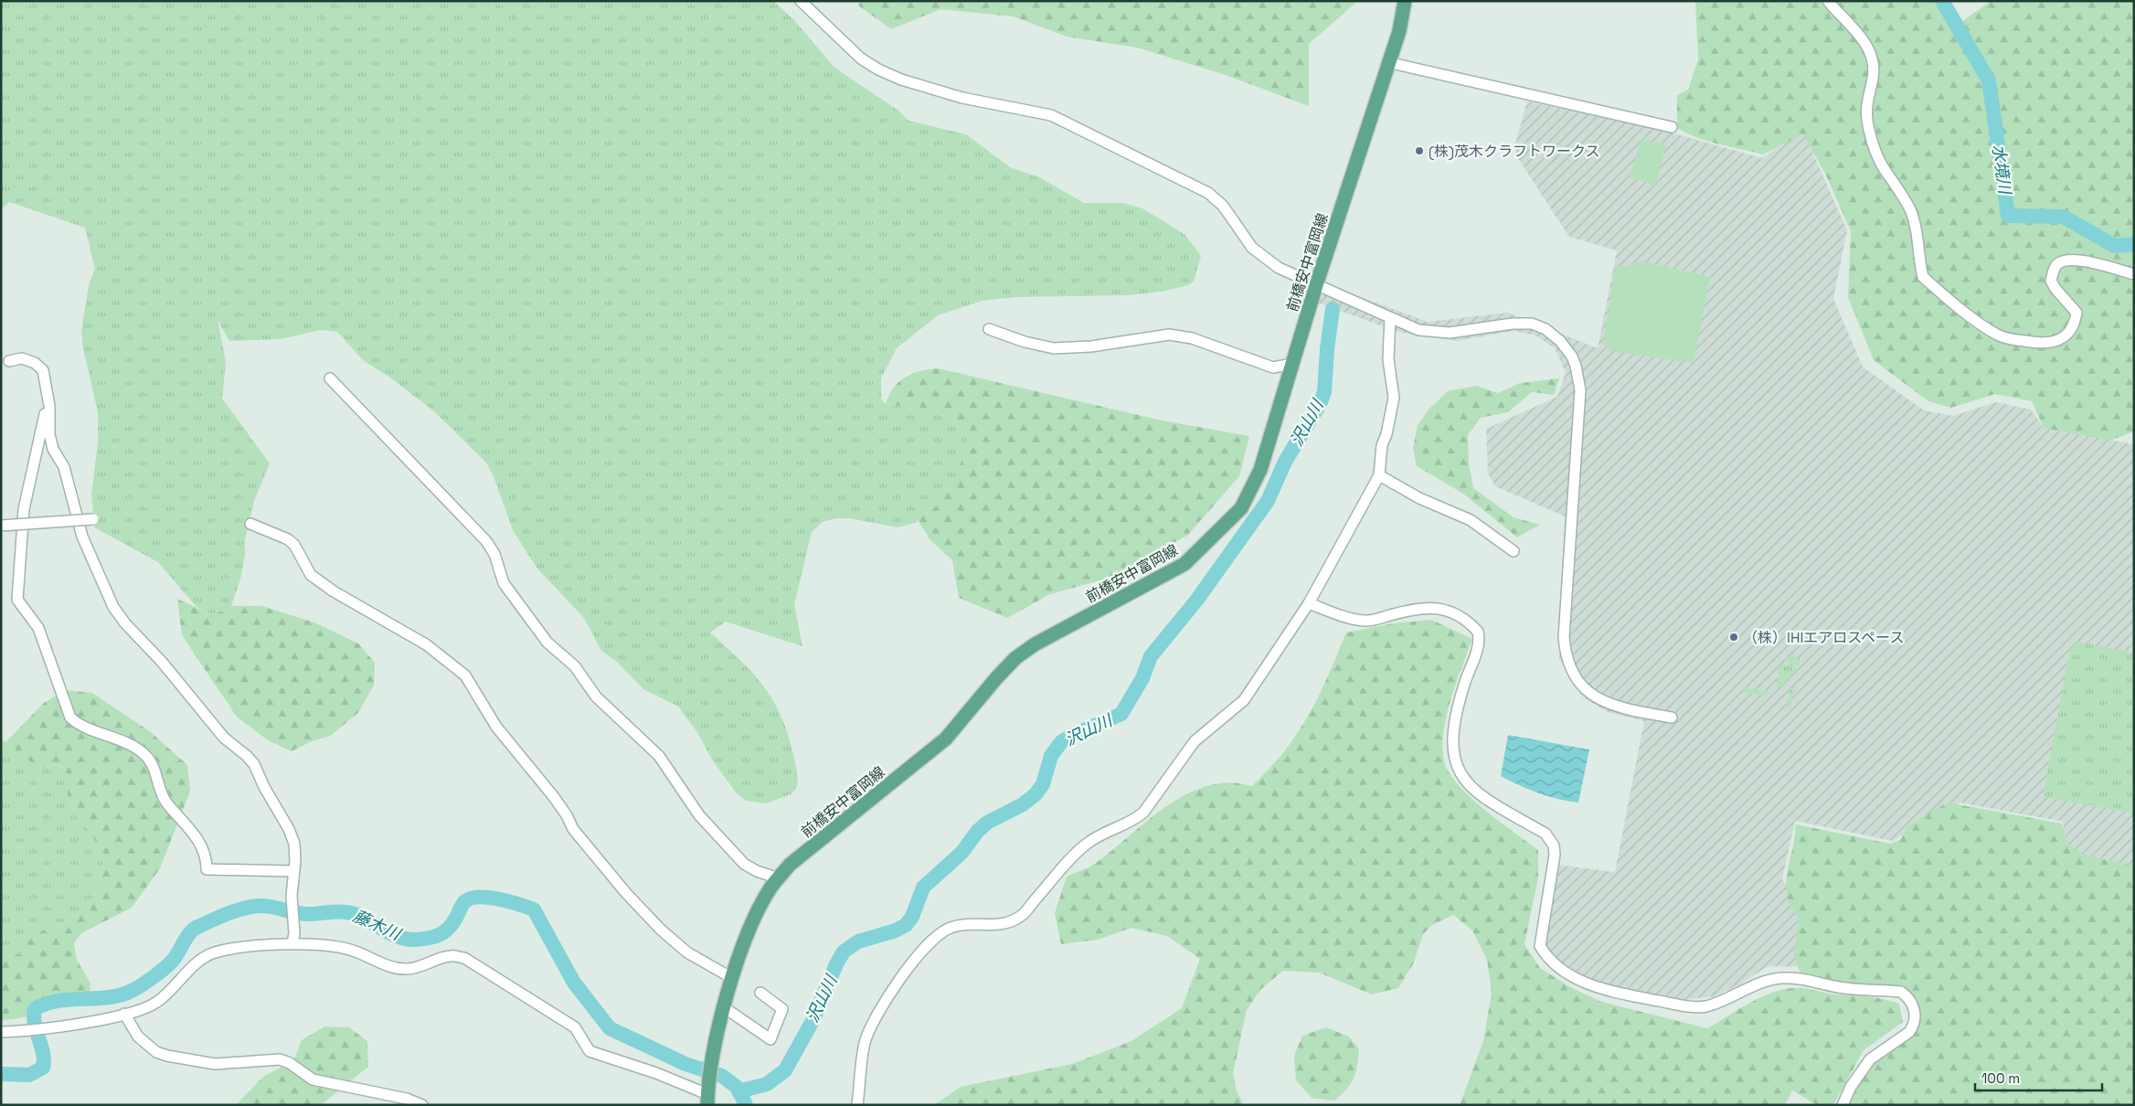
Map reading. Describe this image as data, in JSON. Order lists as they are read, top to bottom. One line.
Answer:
{"streets":{"main road":["前橋安中富岡線"]},"water":["水境川","沢山川","藤木川"],"places":["(株)茂木クラフトワークス","（株）IHIエアロスペース"],"scale_bar":"100 m"}
